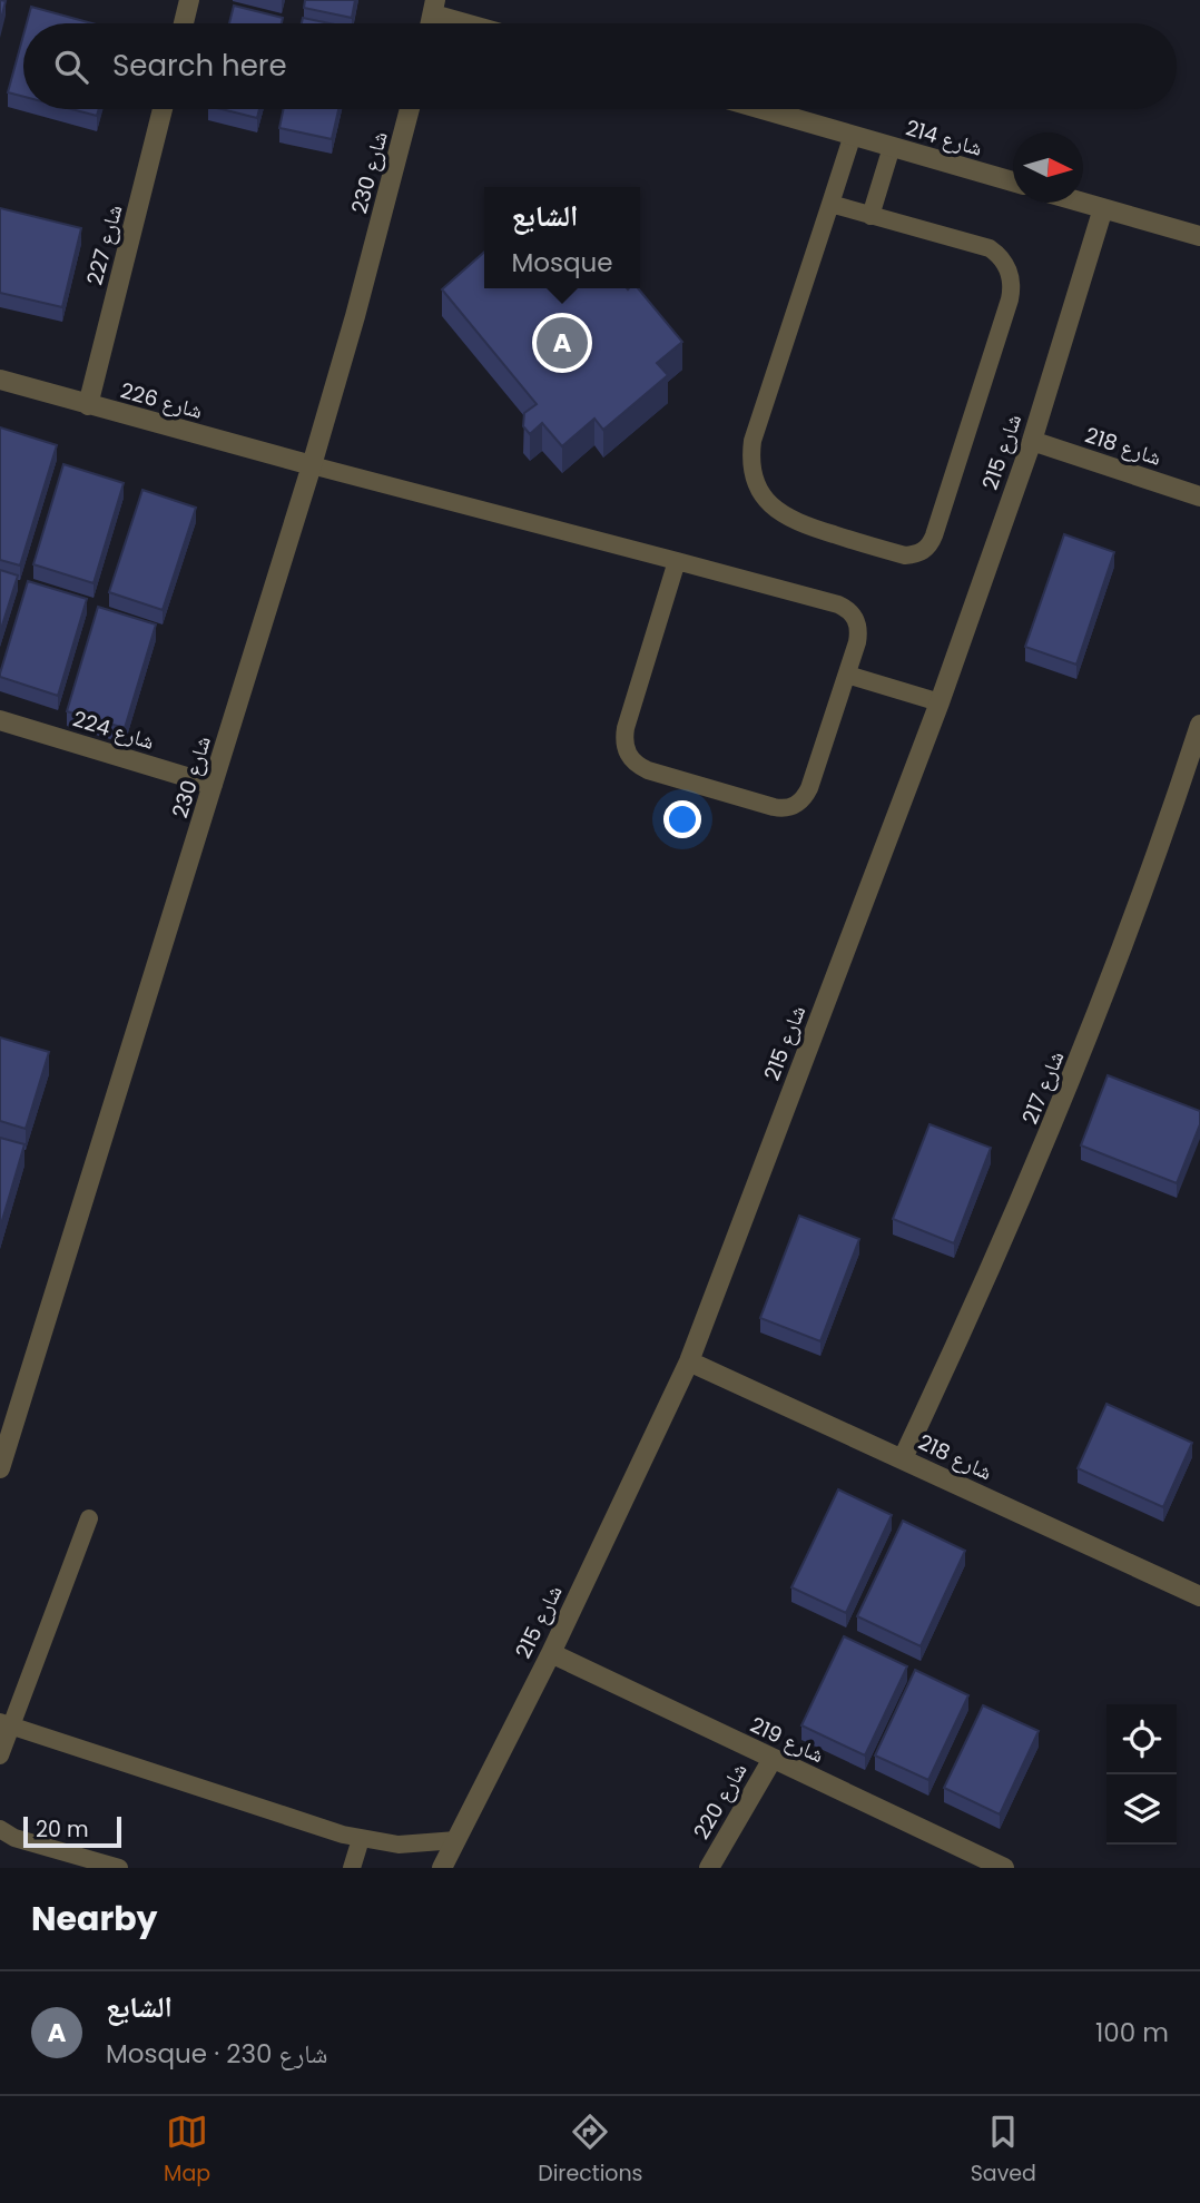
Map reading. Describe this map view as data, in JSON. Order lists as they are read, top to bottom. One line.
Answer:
{"streets":{"street":["شارع 214","شارع 230","شارع 227","شارع 226","شارع 218","شارع 215","شارع 224","شارع 217","شارع 219","شارع 220"]},"crossings":[["شارع 230","شارع 226"],["شارع 230","شارع 224"],["شارع 227","شارع 226"],["شارع 218","شارع 215"],["شارع 218","شارع 217"],["شارع 215","شارع 219"],["شارع 219","شارع 220"]],"scale_bar":"20 m","north":"right","page":{"search":"Search here","popup":["الشايع","Mosque"],"pins":"A","scale":"20 m","heading":"Nearby","list":[{"mark":"A","name":"الشايع","note":"Mosque · شارع 230","value":"100 m"}],"nav":["Map","Directions","Saved"]}}
